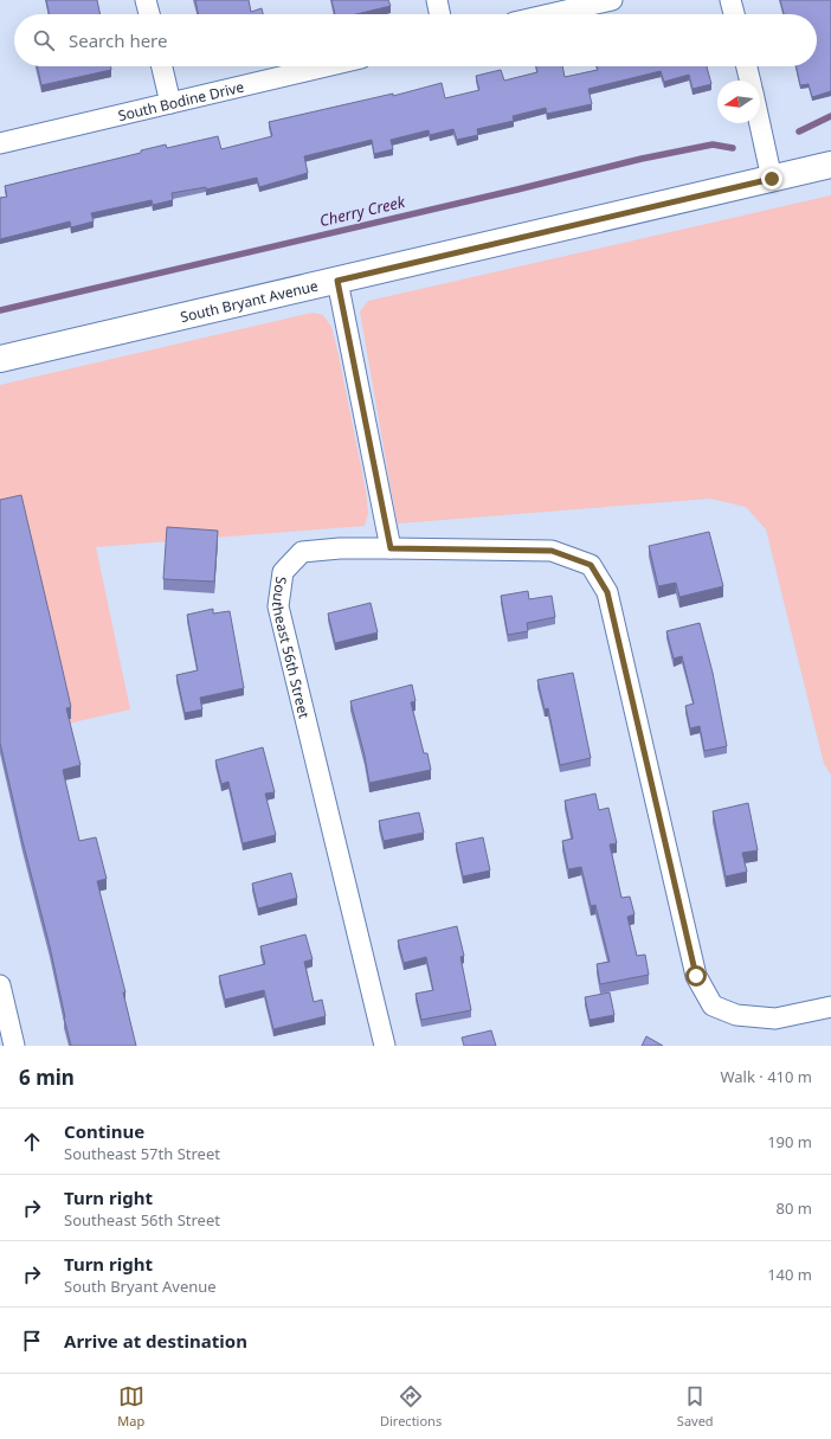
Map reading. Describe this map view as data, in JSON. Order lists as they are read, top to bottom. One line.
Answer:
{"streets":{"main road":["South Bryant Avenue"],"street":["South Bodine Drive","Southeast 56th Street"]},"water":["Cherry Creek"],"north":"left","page":{"search":"Search here","heading":["6 min","Walk · 410 m"],"list":[["Continue","Southeast 57th Street","190 m"],["Turn right","Southeast 56th Street","80 m"],["Turn right","South Bryant Avenue","140 m"],"Arrive at destination"],"nav":["Map","Directions","Saved"]}}
